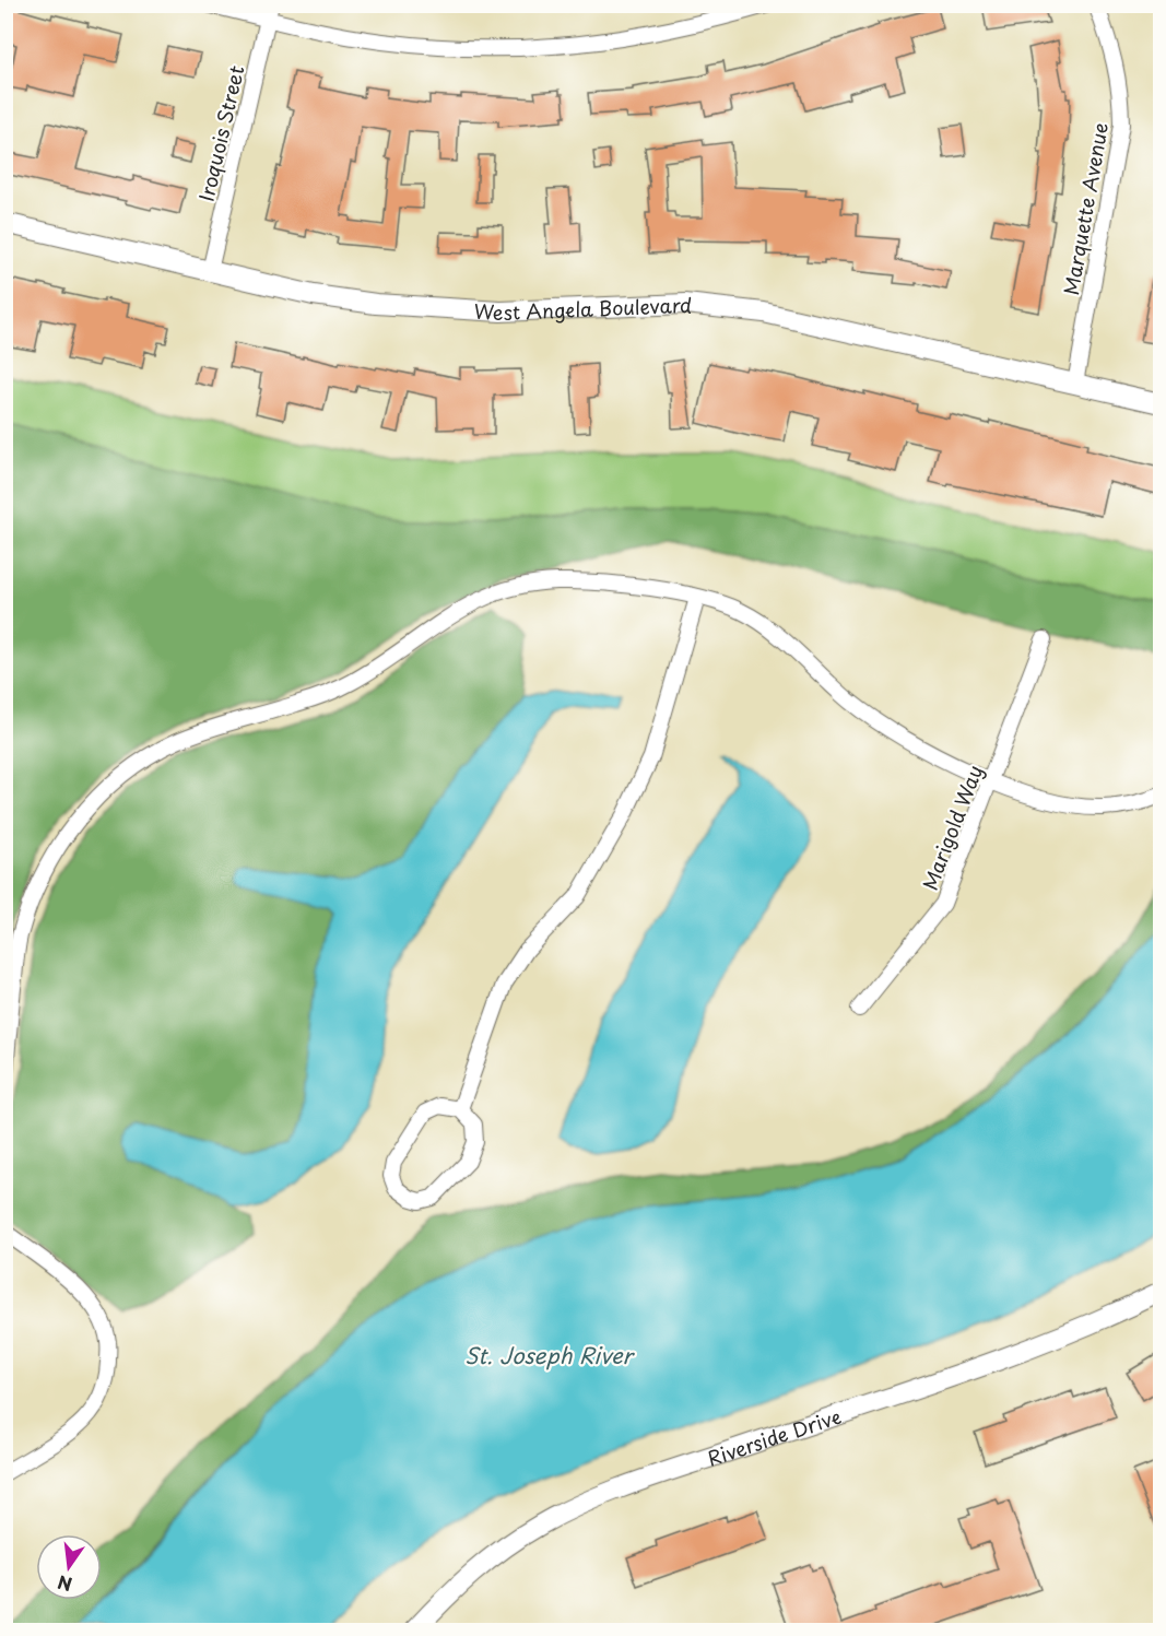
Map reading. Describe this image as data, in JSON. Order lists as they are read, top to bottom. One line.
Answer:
{"streets":{"street":["Iroquois Street","Marquette Avenue","West Angela Boulevard","Marigold Way","Riverside Drive"]},"crossings":[["Iroquois Street","West Angela Boulevard"],["Marquette Avenue","West Angela Boulevard"]],"water":["St. Joseph River"],"north":"bottom"}
